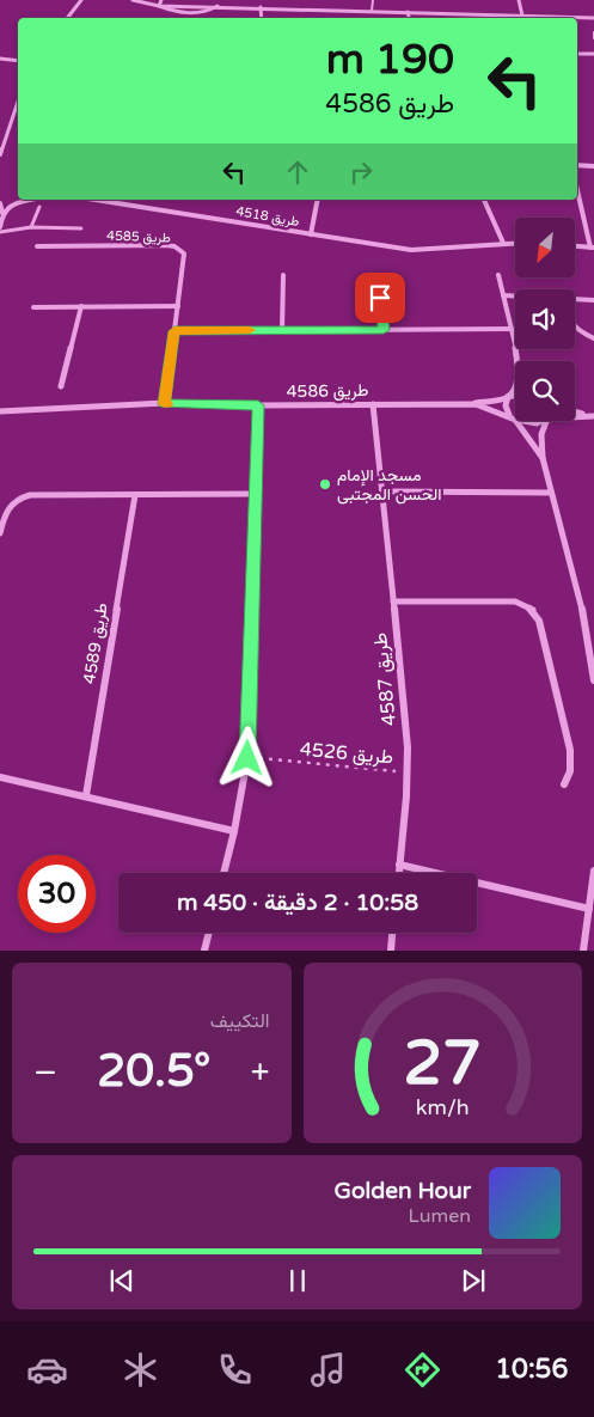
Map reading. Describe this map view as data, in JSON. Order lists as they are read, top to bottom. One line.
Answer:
{"streets":{"street":["طريق 4518","طريق 4585","طريق 4586","طريق 4589","طريق 4587"],"path":["طريق 4526"]},"crossings":[["طريق 4585","طريق 4586"],["طريق 4586","طريق 4587"],["طريق 4587","طريق 4526"]],"places":["مسجد الإمام الحسن المجتبى"],"north":"bottom left","page":{"turn":["190 m","طريق 4586"],"limit":"30","trip":"10:58 · 2 دقيقة · 450 m","tile":"التكييف","heat":["−","20.5°","+"],"song":["Golden Hour","Lumen"],"tabs":"10:56","gauge":["27","km/h"]}}
